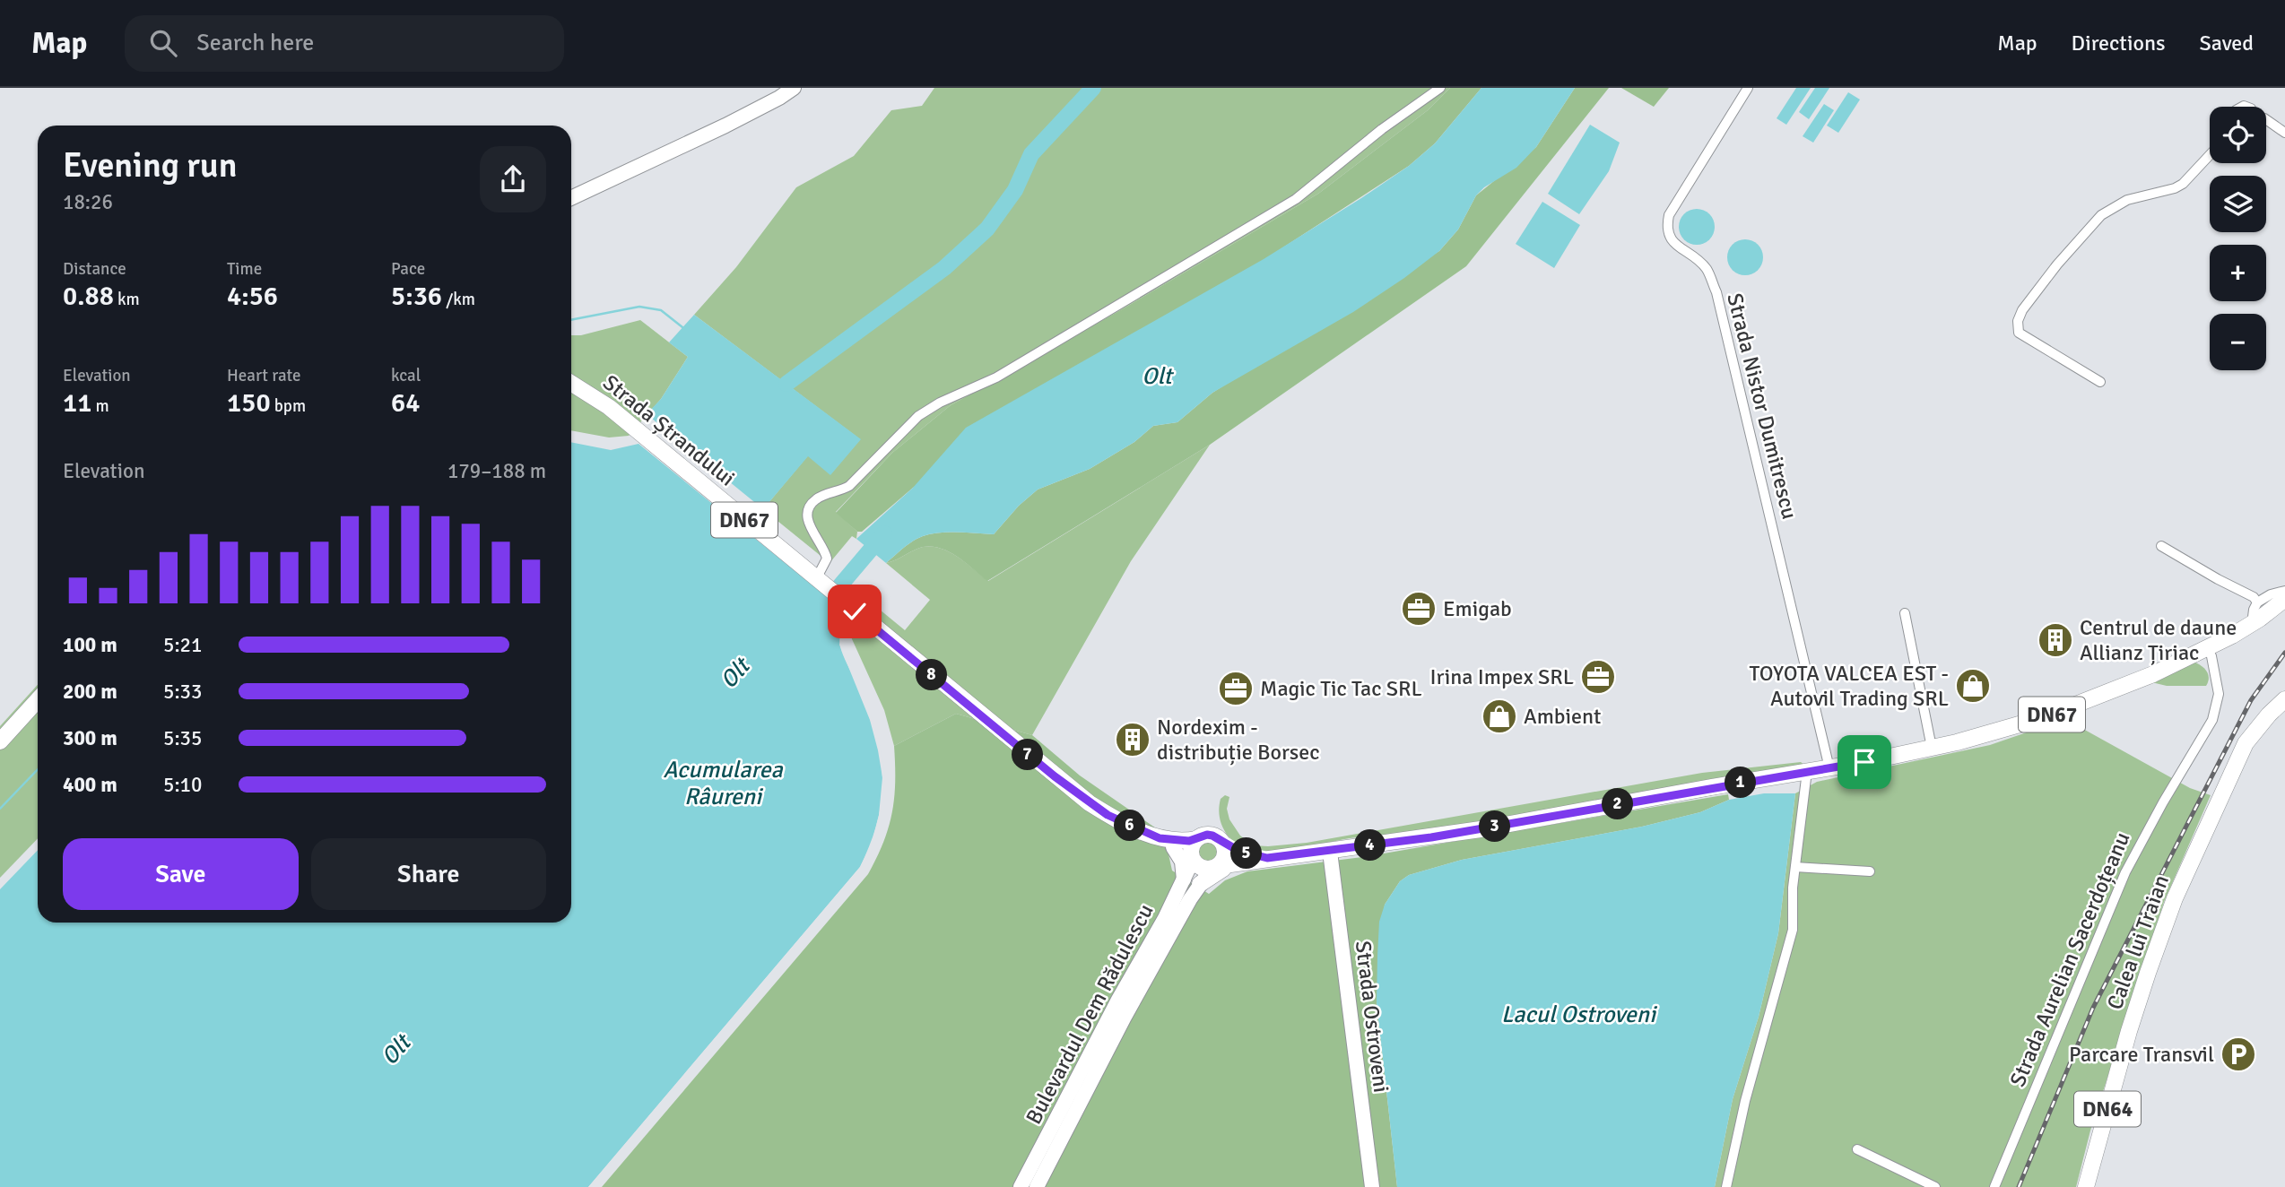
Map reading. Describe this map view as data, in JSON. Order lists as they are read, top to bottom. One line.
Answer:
{"streets":{"main road":["Strada Ștrandului","DN67","Calea lui Traian","Bulevardul Dem Rădulescu","Strada Ostroveni","DN64"],"street":["Strada Nistor Dumitrescu","Strada Aurelian Sacerdoțeanu"]},"crossings":[["Strada Nistor Dumitrescu","Strada Ștrandului"],["Strada Ștrandului","Strada Aurelian Sacerdoțeanu"],["Strada Ștrandului","Bulevardul Dem Rădulescu"],["Strada Ștrandului","Strada Ostroveni"]],"water":["Olt","Acumularea Râureni","Lacul Ostroveni"],"places":{"office":["Emigab","Irina Impex SRL","Magic Tic Tac SRL"],"building":["Centrul de daune Allianz Țiriac","Nordexim - distribuție Borsec"],"shop":["TOYOTA VALCEA EST - Autovil Trading SRL","Ambient"],"parking":["Parcare Transvil"]},"page":{"header":"Map","search":"Search here","nav":["Map","Directions","Saved"],"map_buttons":["+","−"],"heading":["Evening run","18:26"],"stats":[["Distance","0.88 km"],["Time","4:56"],["Pace","5:36 /km"],["Elevation","11 m"],["Heart rate","150 bpm"],["kcal","64"]],"chart":["Elevation","179–188 m"],"list":[{"name":"100 m","note":"5:21"},{"name":"200 m","note":"5:33"},{"name":"300 m","note":"5:35"},{"name":"400 m","note":"5:10"}],"pins":["8","7","1","2","6","3","4","5"],"buttons":["Save","Share"]}}
